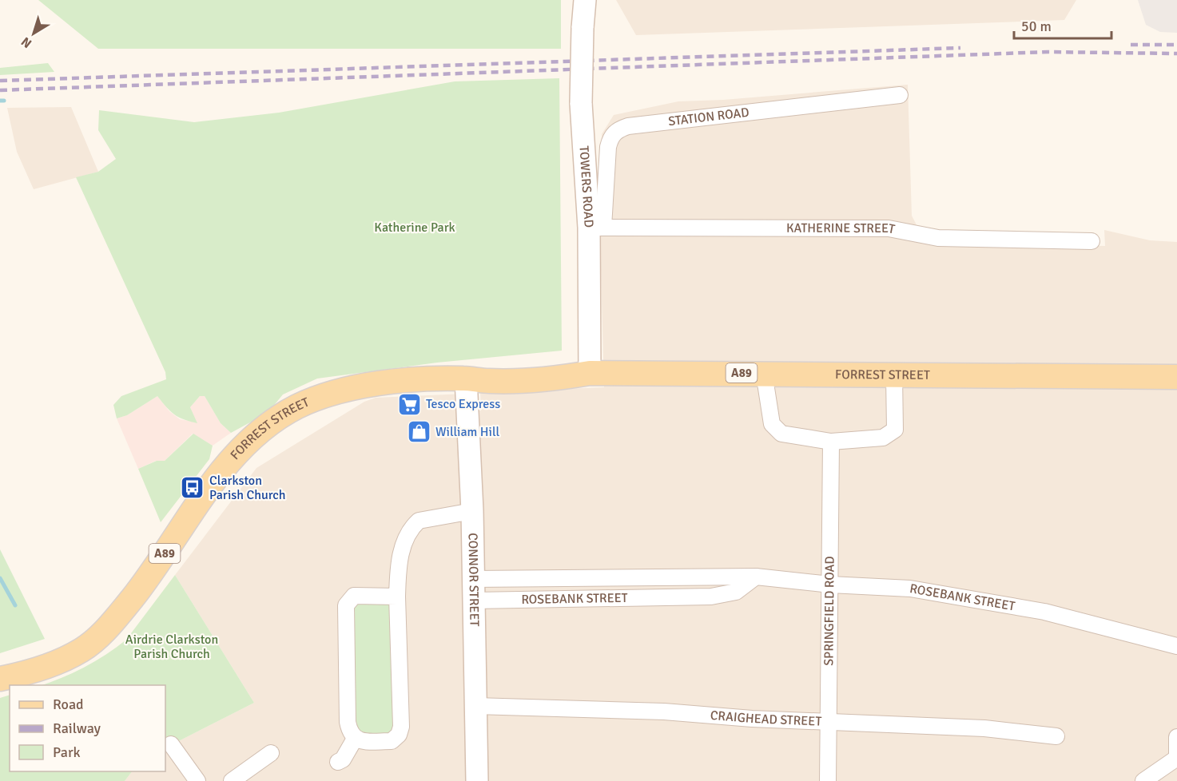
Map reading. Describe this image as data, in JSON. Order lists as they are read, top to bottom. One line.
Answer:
{"streets":{"main road":["TOWERS ROAD","A89","FORREST STREET","CONNOR STREET"],"street":["STATION ROAD","KATHERINE STREET","ROSEBANK STREET","SPRINGFIELD ROAD","CRAIGHEAD STREET"]},"crossings":[["STATION ROAD","TOWERS ROAD"],["STATION ROAD","KATHERINE STREET"],["TOWERS ROAD","KATHERINE STREET"],["TOWERS ROAD","FORREST STREET"],["FORREST STREET","CONNOR STREET"],["CONNOR STREET","ROSEBANK STREET"],["CONNOR STREET","CRAIGHEAD STREET"],["ROSEBANK STREET","SPRINGFIELD ROAD"],["SPRINGFIELD ROAD","CRAIGHEAD STREET"]],"parks":["Katherine Park","Airdrie Clarkston Parish Church"],"places":{"supermarket":["Tesco Express"],"shop":["William Hill"],"bus stop":["Clarkston Parish Church"]},"legend":["Road","Railway","Park"],"scale_bar":"50 m","north":"bottom left"}
